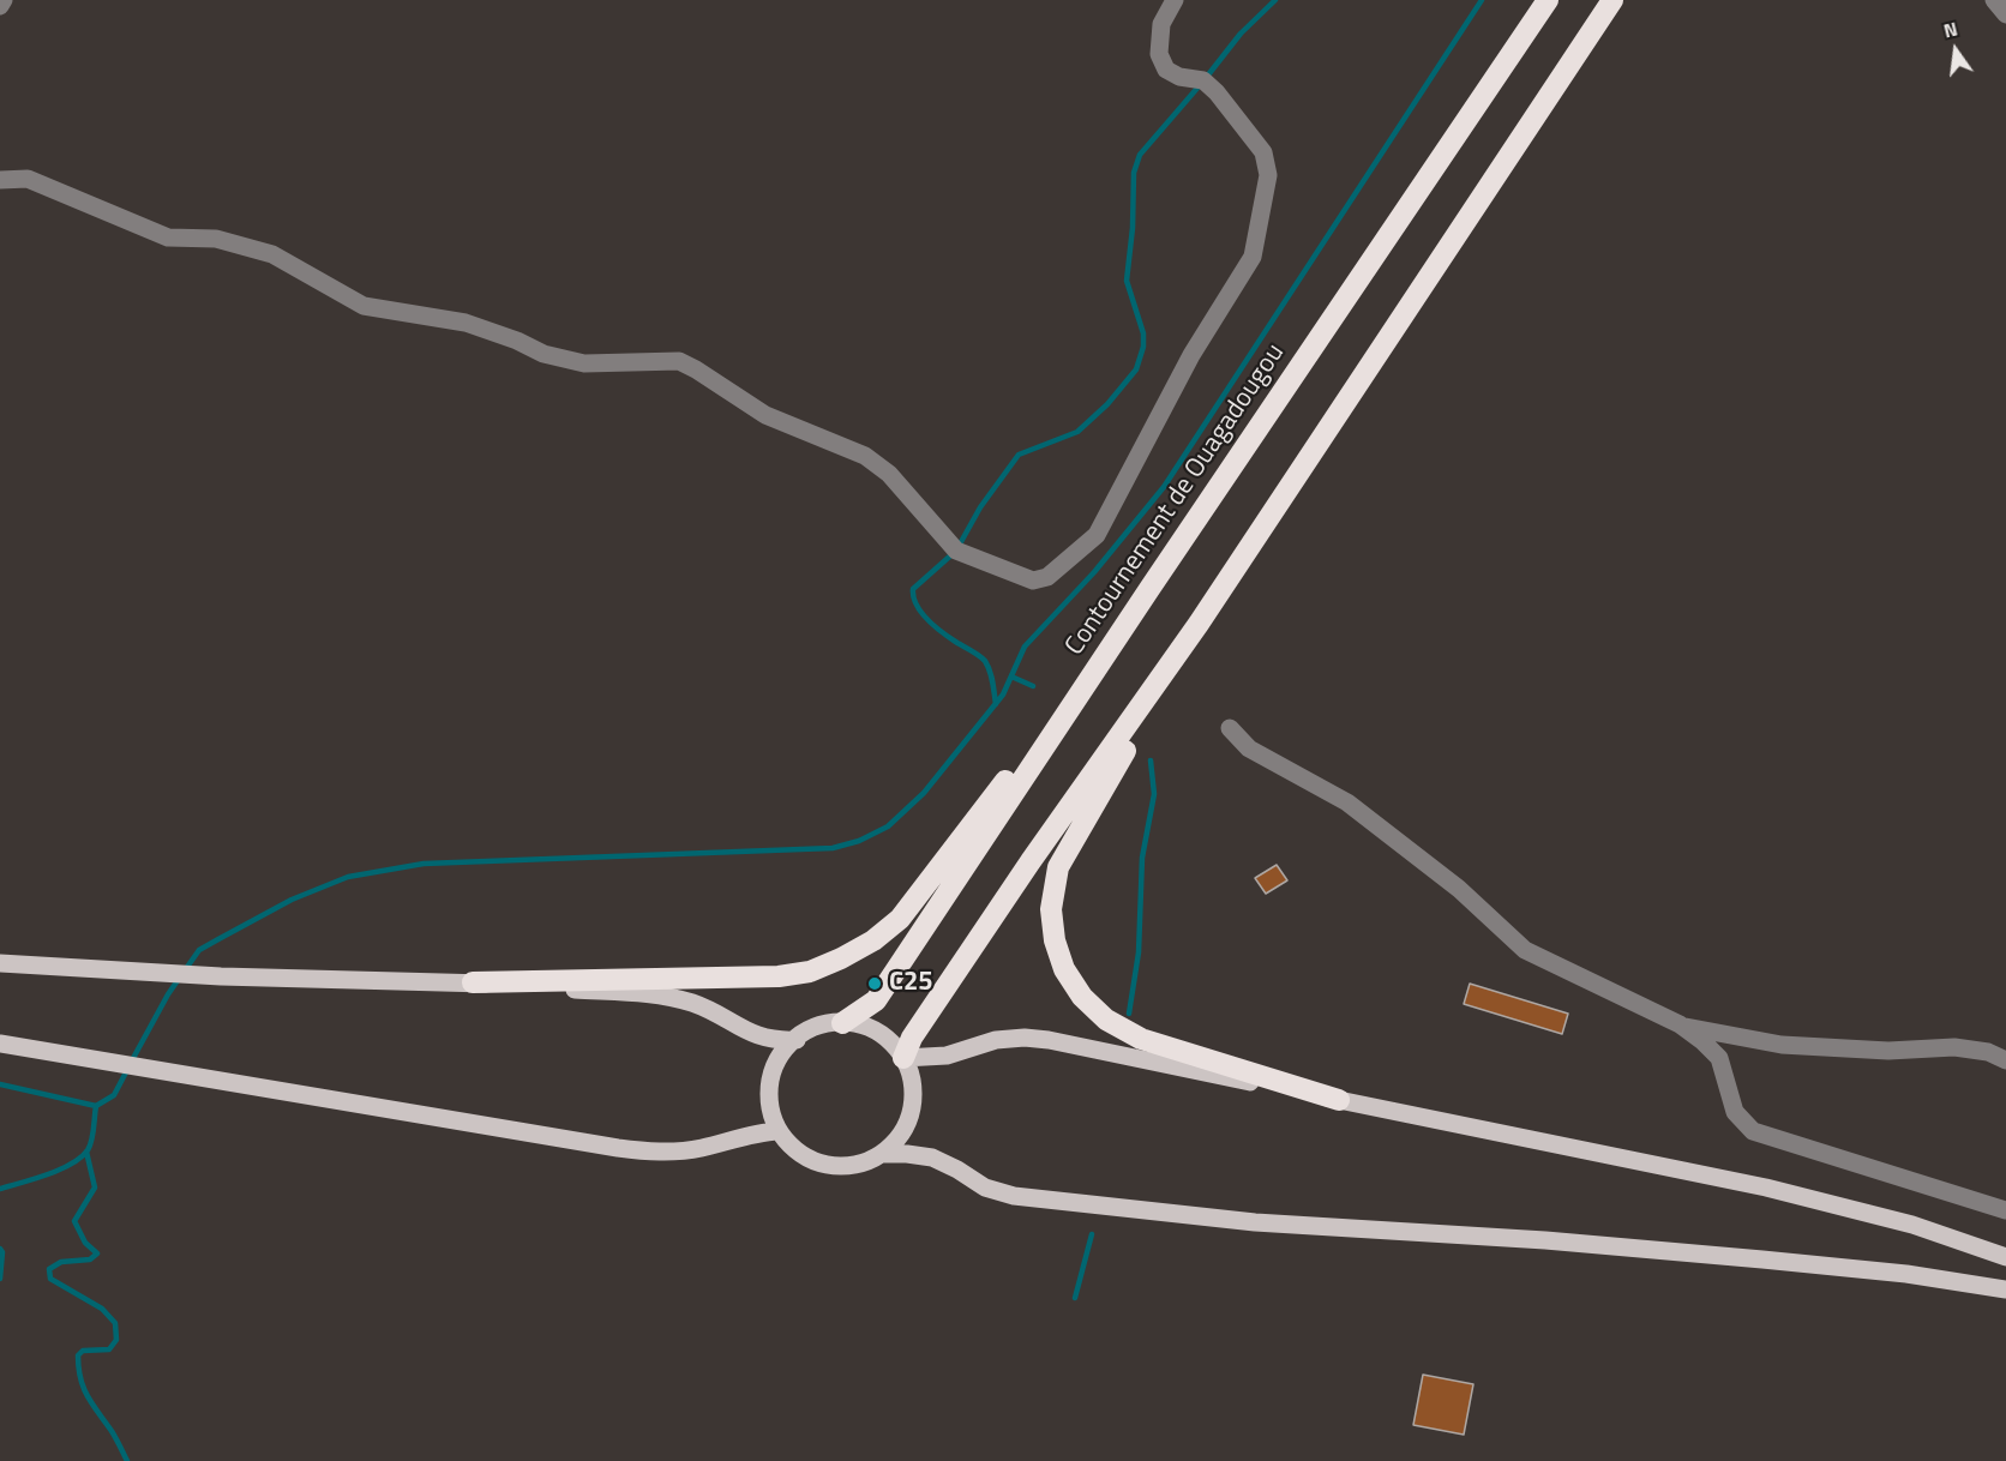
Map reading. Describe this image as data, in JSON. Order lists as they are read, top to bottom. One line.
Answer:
{"streets":{"highway":["Contournement de Ouagadougou"]},"places":["C25"],"north":"top"}
